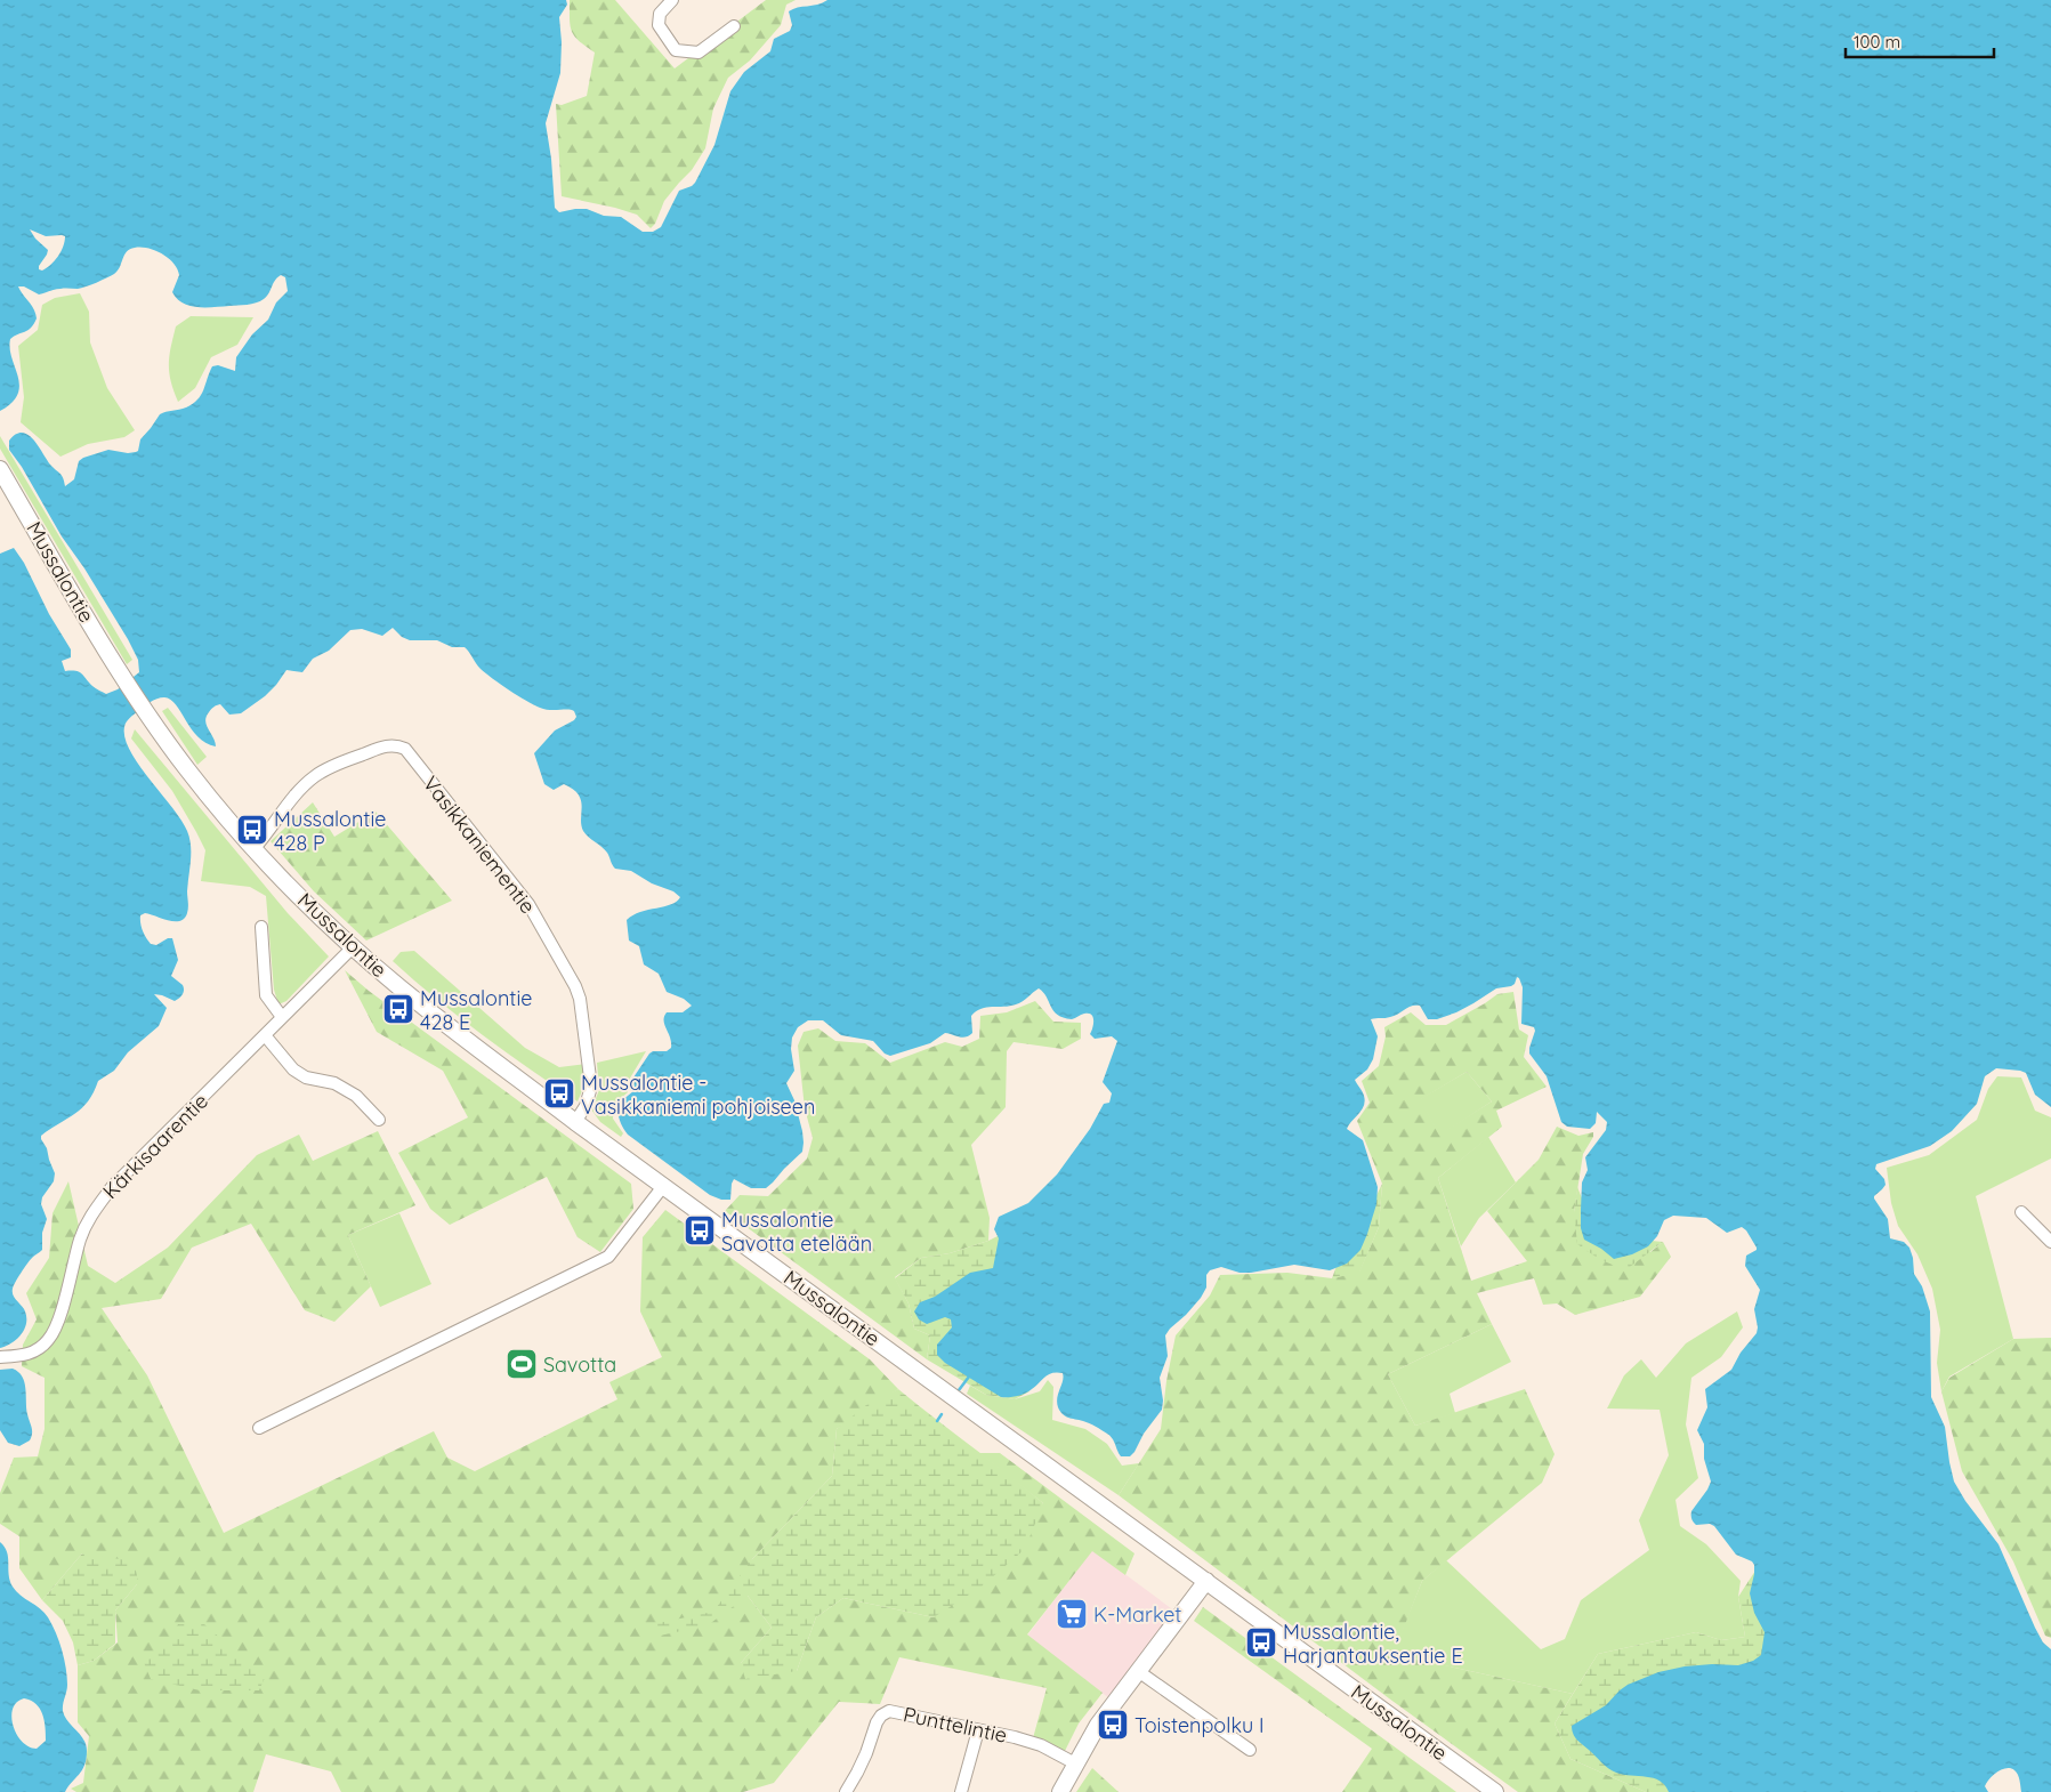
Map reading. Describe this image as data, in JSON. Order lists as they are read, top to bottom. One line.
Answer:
{"streets":{"main road":["Mussalontie"],"street":["Vasikkaniementie","Kärkisaarentie","Punttelintie"]},"crossings":[["Mussalontie","Vasikkaniementie"],["Mussalontie","Kärkisaarentie"]],"places":{"bus stop":["Mussalontie 428 P","Mussalontie 428 E","Mussalontie - Vasikkaniemi pohjoiseen","Mussalontie Savotta etelään","Mussalontie, Harjantauksentie E","Toistenpolku I"],"sports":["Savotta"],"supermarket":["K-Market"]},"scale_bar":"100 m"}
